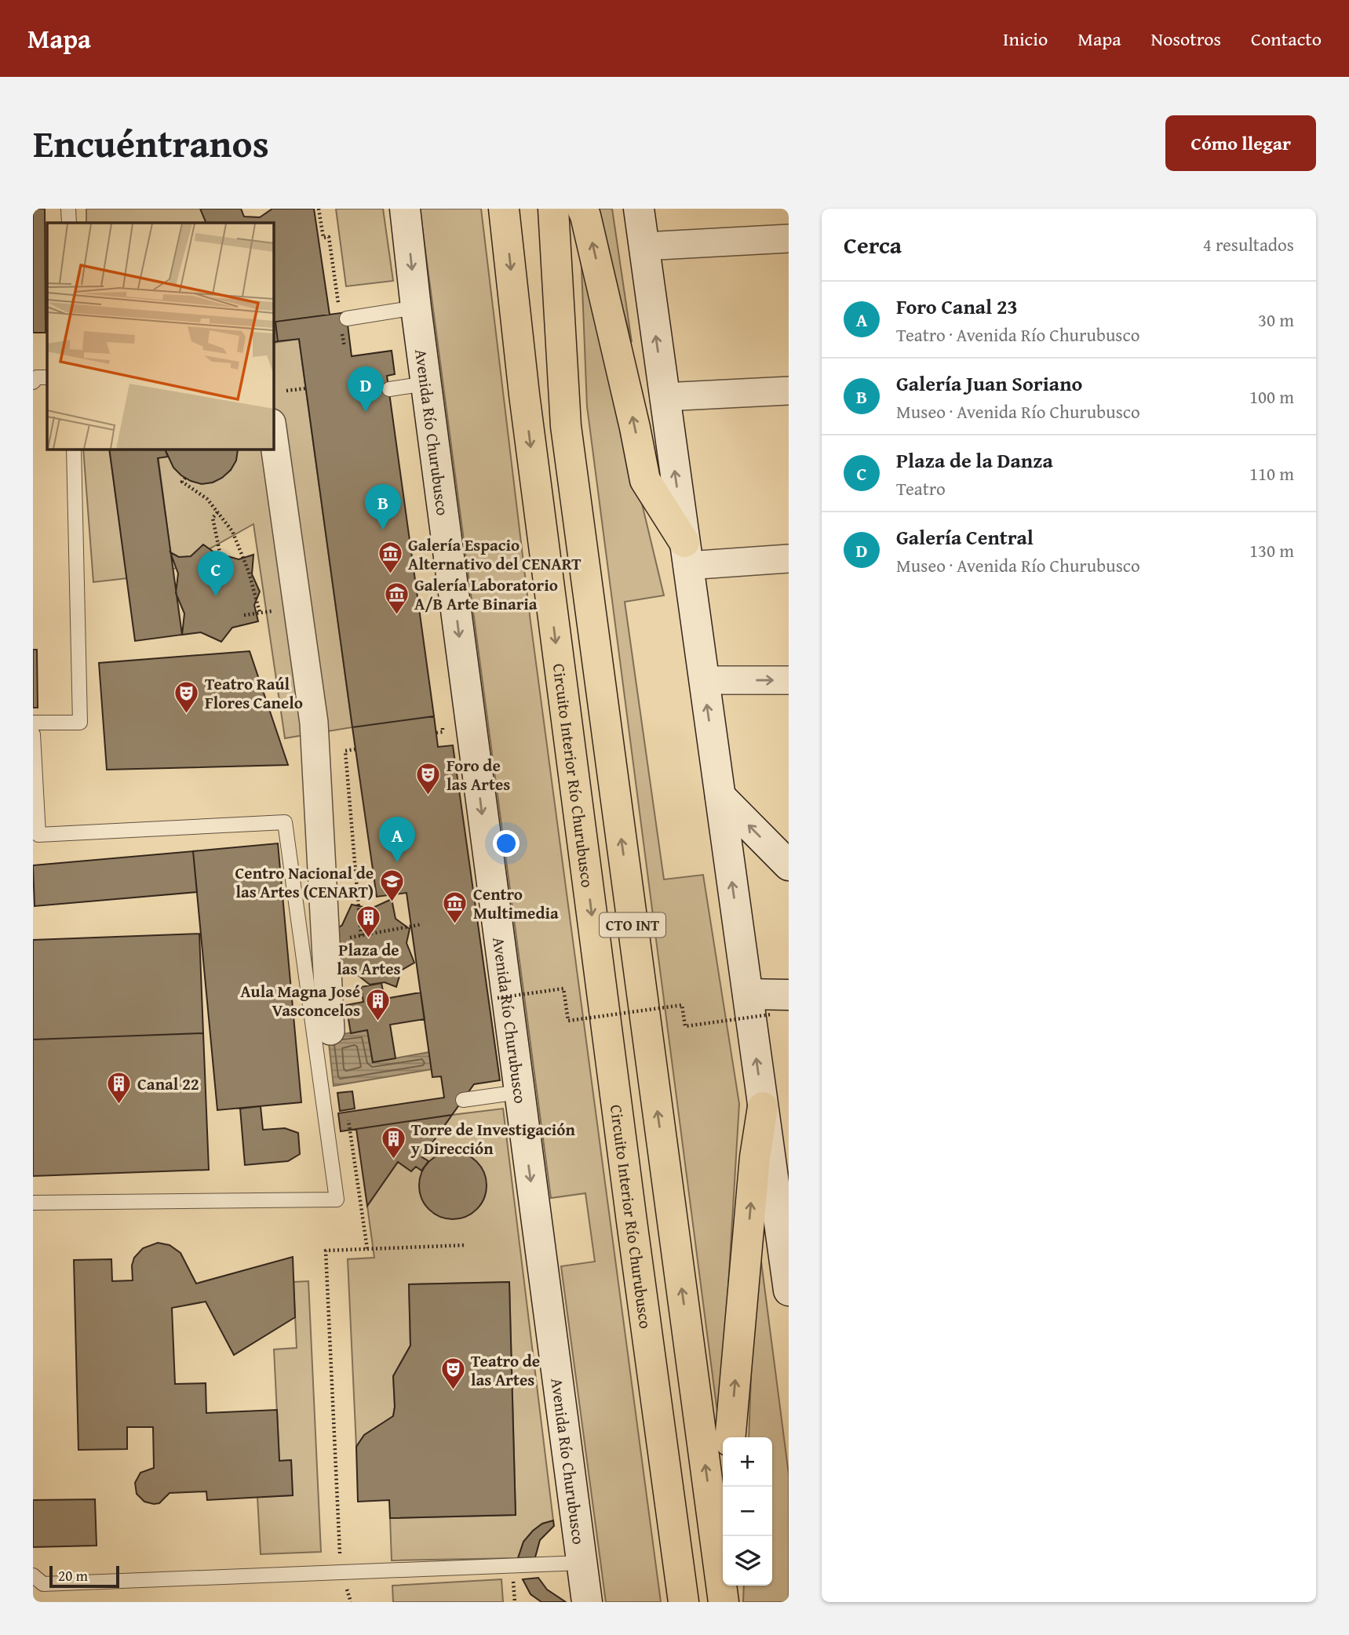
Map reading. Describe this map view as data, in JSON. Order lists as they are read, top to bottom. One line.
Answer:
{"streets":{"highway":["Circuito Interior Río Churubusco","CTO INT"],"main road":["Avenida Río Churubusco"]},"places":{"museum":["Galería Espacio Alternativo del CENART","Galería Laboratorio A/B Arte Binaria","Centro Multimedia"],"theatre":["Teatro Raúl Flores Canelo","Foro de las Artes","Teatro de las Artes"],"school or university":["Centro Nacional de las Artes (CENART)"],"building":["Plaza de las Artes","Aula Magna José Vasconcelos","Canal 22","Torre de Investigación y Dirección"]},"scale_bar":"20 m","page":{"header":"Mapa","nav":["Inicio","Mapa","Nosotros","Contacto"],"title":"Encuéntranos","buttons":"Cómo llegar","heading":["Cerca","4 resultados"],"list":[{"mark":"A","name":"Foro Canal 23","note":"Teatro · Avenida Río Churubusco","value":"30 m"},{"mark":"B","name":"Galería Juan Soriano","note":"Museo · Avenida Río Churubusco","value":"100 m"},{"mark":"C","name":"Plaza de la Danza","note":"Teatro","value":"110 m"},{"mark":"D","name":"Galería Central","note":"Museo · Avenida Río Churubusco","value":"130 m"}],"pins":["D","B","C","A"],"map_buttons":["+","−"],"scale":"20 m"}}
